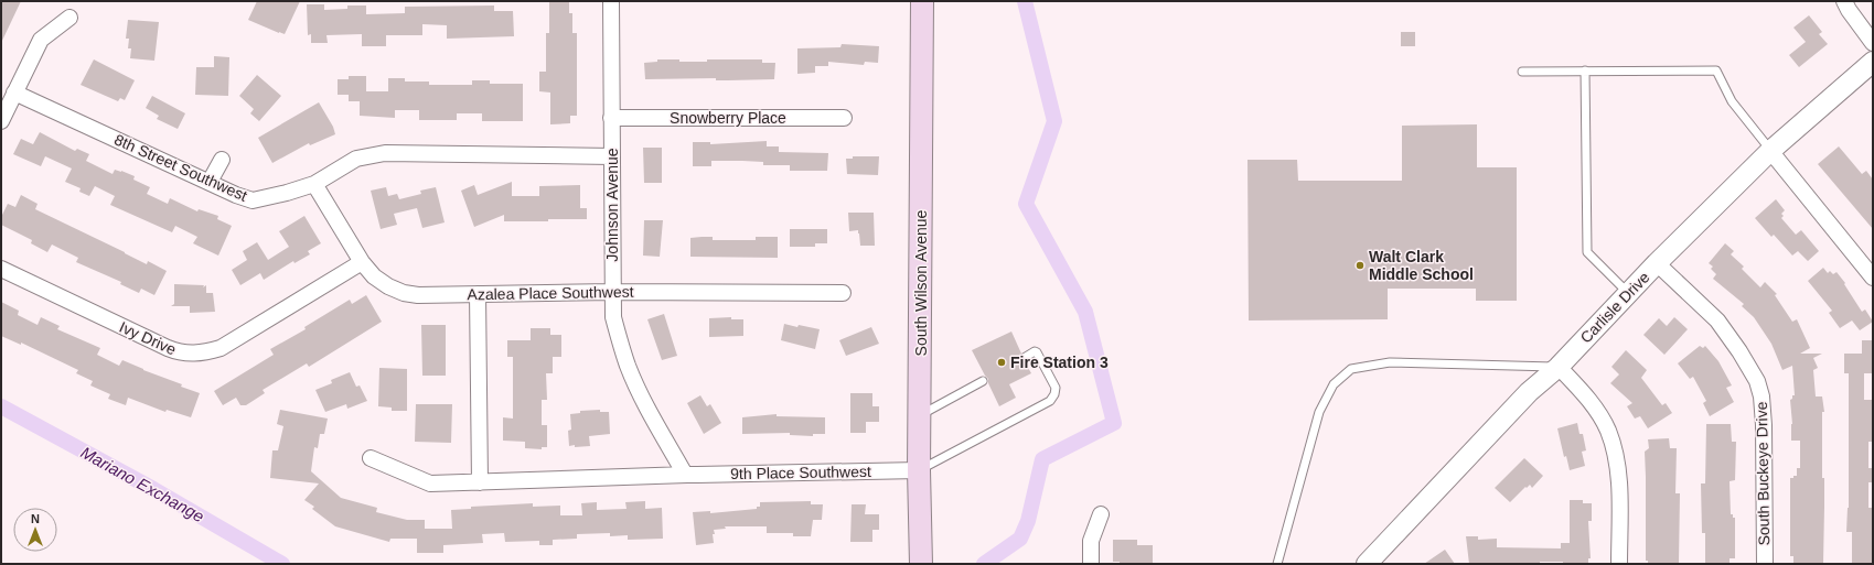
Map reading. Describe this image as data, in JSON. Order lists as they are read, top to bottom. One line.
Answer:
{"streets":{"main road":["South Wilson Avenue"],"street":["Snowberry Place","8th Street Southwest","Johnson Avenue","Azalea Place Southwest","Carlisle Drive","Ivy Drive","9th Place Southwest","South Buckeye Drive"]},"crossings":[["Snowberry Place","Johnson Avenue"],["8th Street Southwest","Johnson Avenue"],["8th Street Southwest","Azalea Place Southwest"],["Johnson Avenue","Azalea Place Southwest"],["Johnson Avenue","9th Place Southwest"],["South Wilson Avenue","9th Place Southwest"],["Azalea Place Southwest","Ivy Drive"],["Carlisle Drive","South Buckeye Drive"]],"water":["Mariano Exchange"],"places":["Walt Clark Middle School","Fire Station 3"],"north":"top"}
